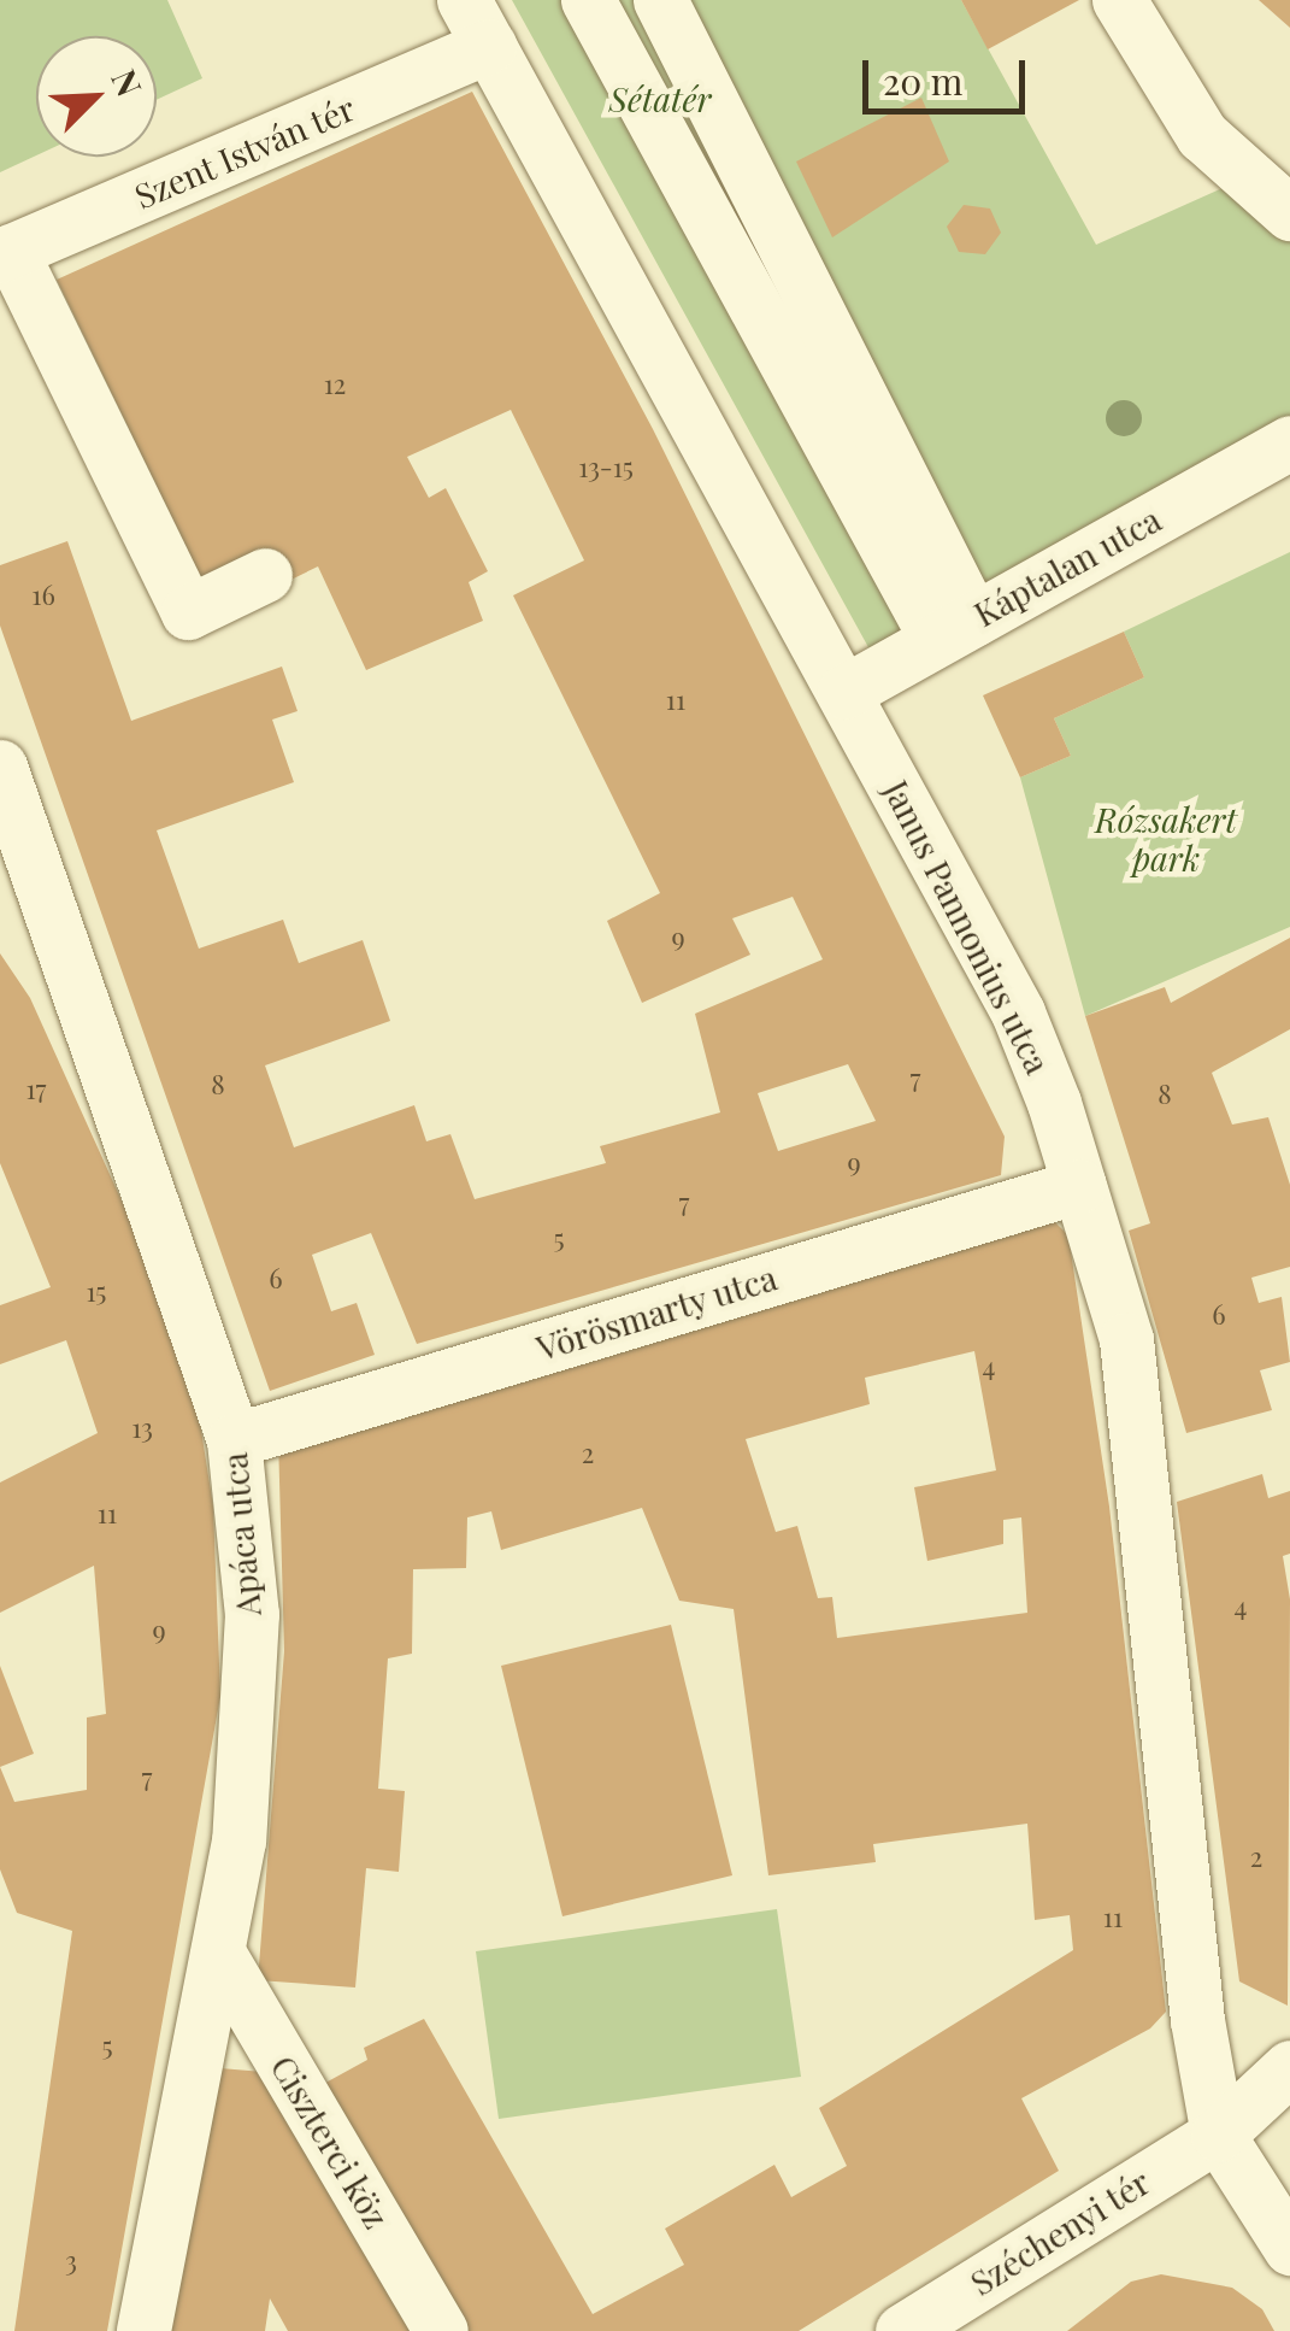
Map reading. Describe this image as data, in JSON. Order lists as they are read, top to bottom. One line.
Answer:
{"streets":{"street":["Szent István tér","Káptalan utca","Janus Pannonius utca","Vörösmarty utca","Apáca utca","Ciszterci köz","Széchenyi tér"]},"crossings":[["Szent István tér","Janus Pannonius utca"],["Káptalan utca","Janus Pannonius utca"],["Janus Pannonius utca","Vörösmarty utca"],["Janus Pannonius utca","Széchenyi tér"],["Vörösmarty utca","Apáca utca"],["Apáca utca","Ciszterci köz"]],"parks":["Sétatér","Rózsakert park"],"house_numbers":["12","13-15","16","11","9","7","8","17","8","9","7","5","6","15","6","4","13","2","11","4","9","7","2","11","5","3"],"scale_bar":"20 m","north":"top right"}
